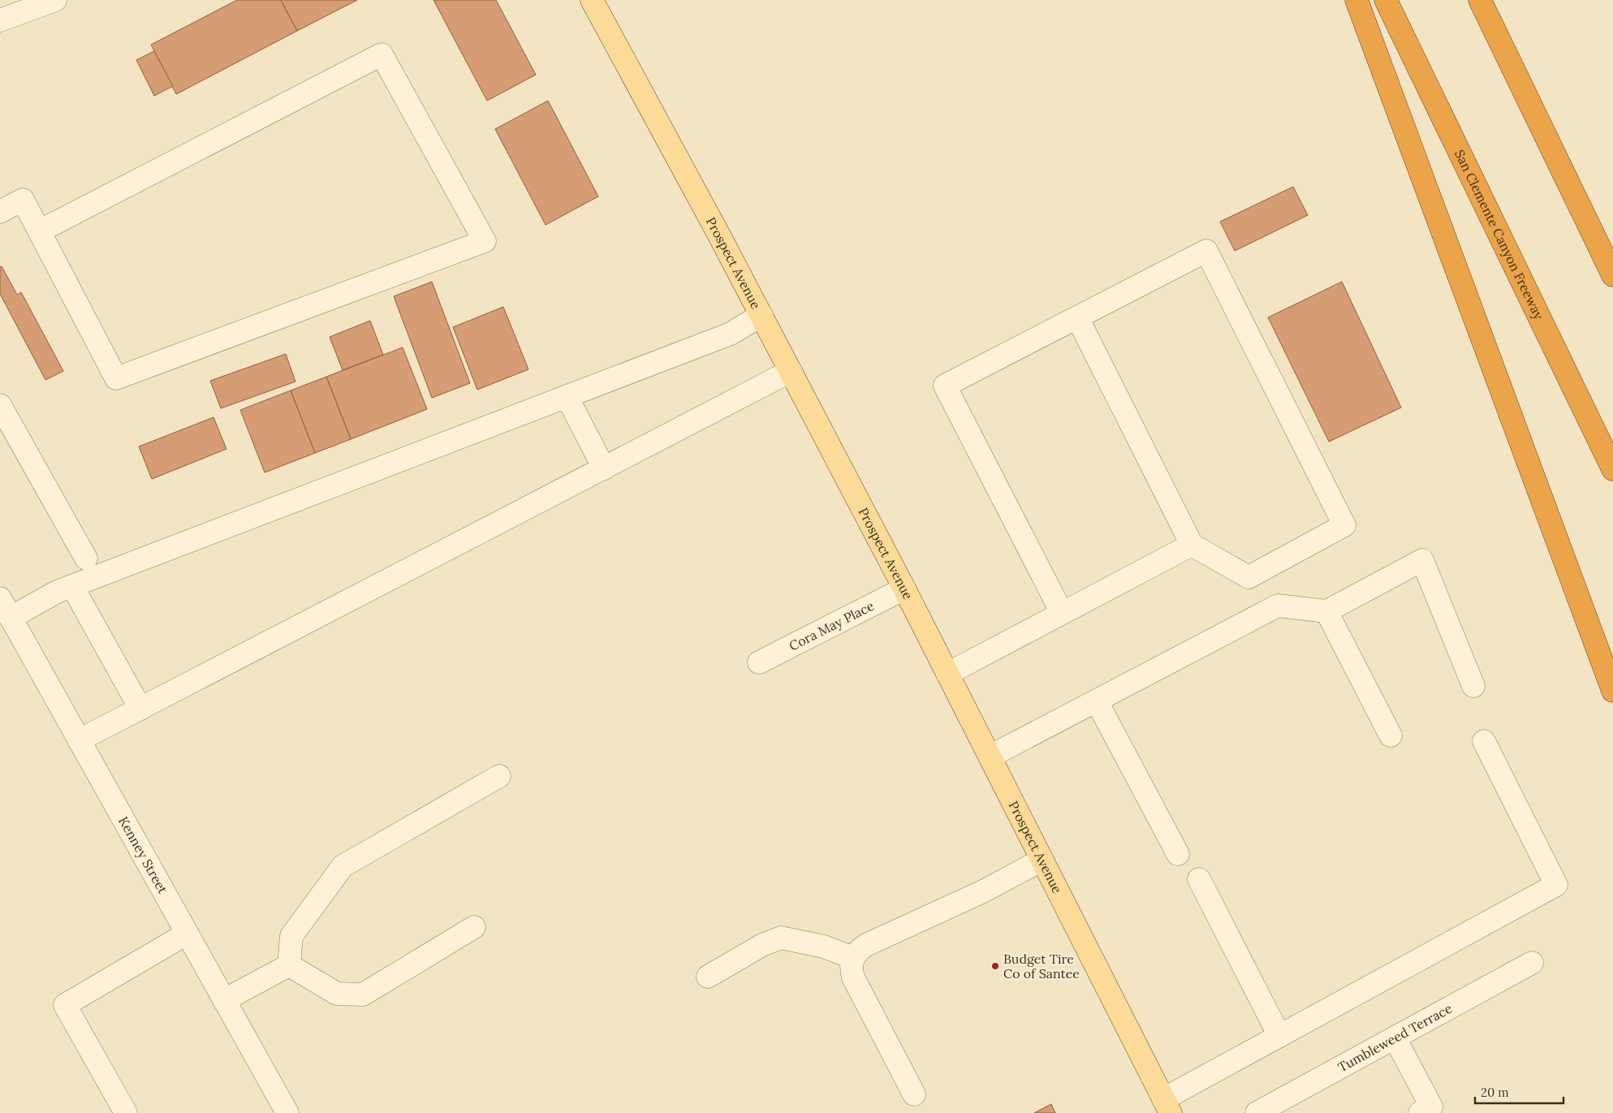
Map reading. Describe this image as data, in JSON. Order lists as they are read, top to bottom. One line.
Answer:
{"streets":{"highway":["San Clemente Canyon Freeway"],"main road":["Prospect Avenue"],"street":["Cora May Place","Kenney Street","Tumbleweed Terrace"]},"crossings":[["Prospect Avenue","Cora May Place"]],"places":["Budget Tire Co of Santee"],"scale_bar":"20 m"}
